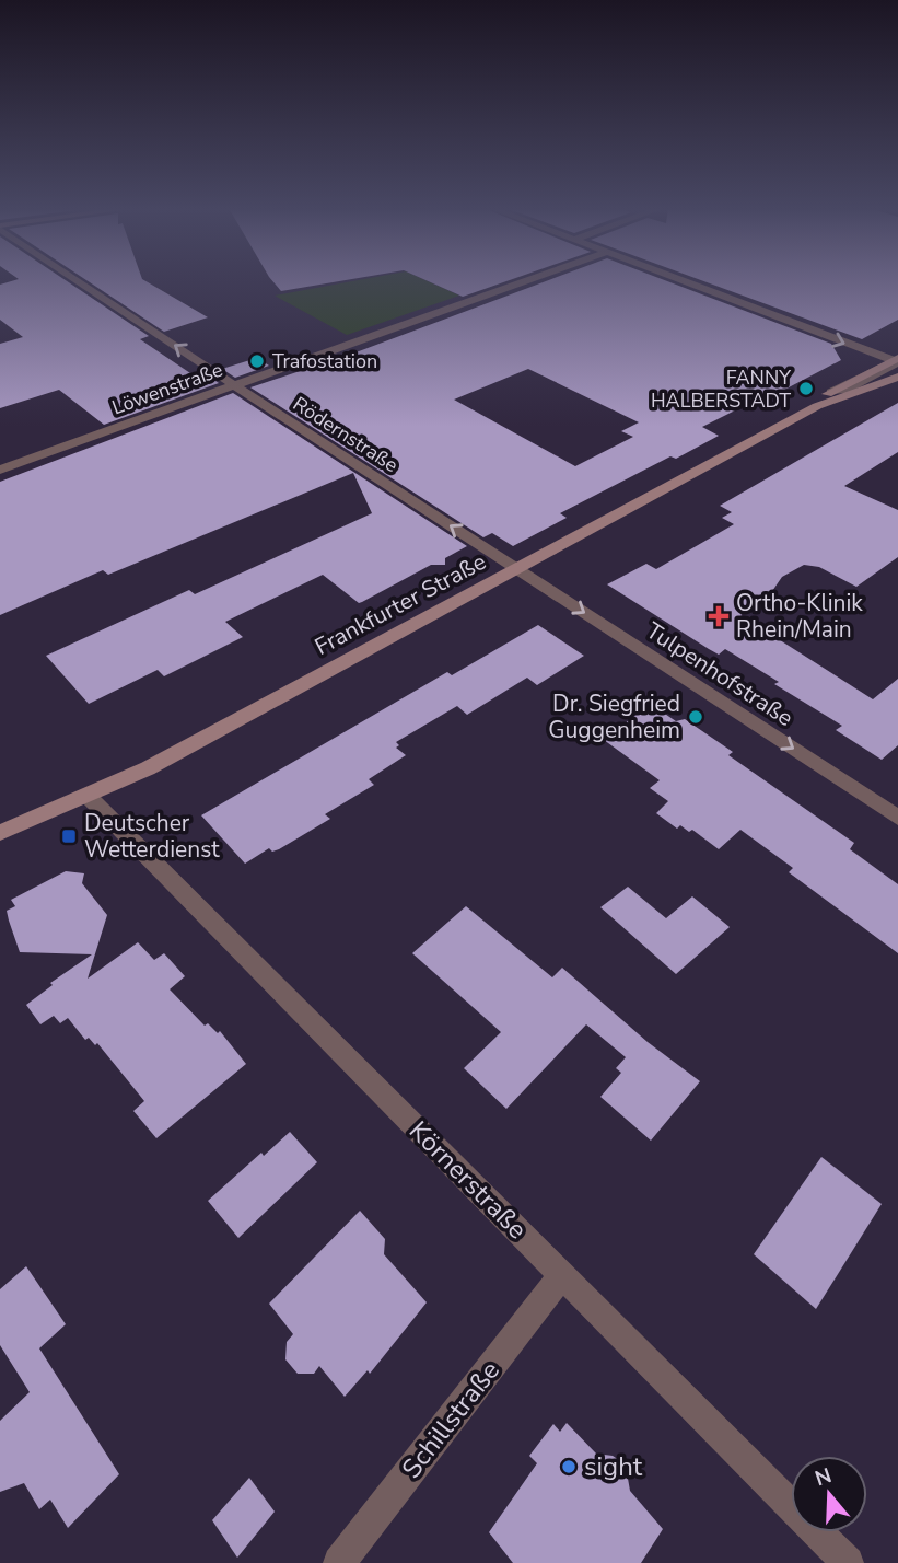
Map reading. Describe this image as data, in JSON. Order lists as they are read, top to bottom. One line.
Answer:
{"streets":{"main road":["Frankfurter Straße"],"street":["Löwenstraße","Rödernstraße","Tulpenhofstraße","Körnerstraße","Schillstraße"]},"crossings":[["Löwenstraße","Rödernstraße"],["Rödernstraße","Frankfurter Straße"],["Rödernstraße","Tulpenhofstraße"],["Frankfurter Straße","Tulpenhofstraße"],["Frankfurter Straße","Körnerstraße"],["Körnerstraße","Schillstraße"]],"one_way":["Rödernstraße","Tulpenhofstraße"],"places":{"other":["Trafostation","FANNY HALBERSTADT","Dr. Siegfried Guggenheim","sight"],"health":["Ortho-Klinik Rhein/Main"],"transit":["Deutscher Wetterdienst"]},"north":"top"}
